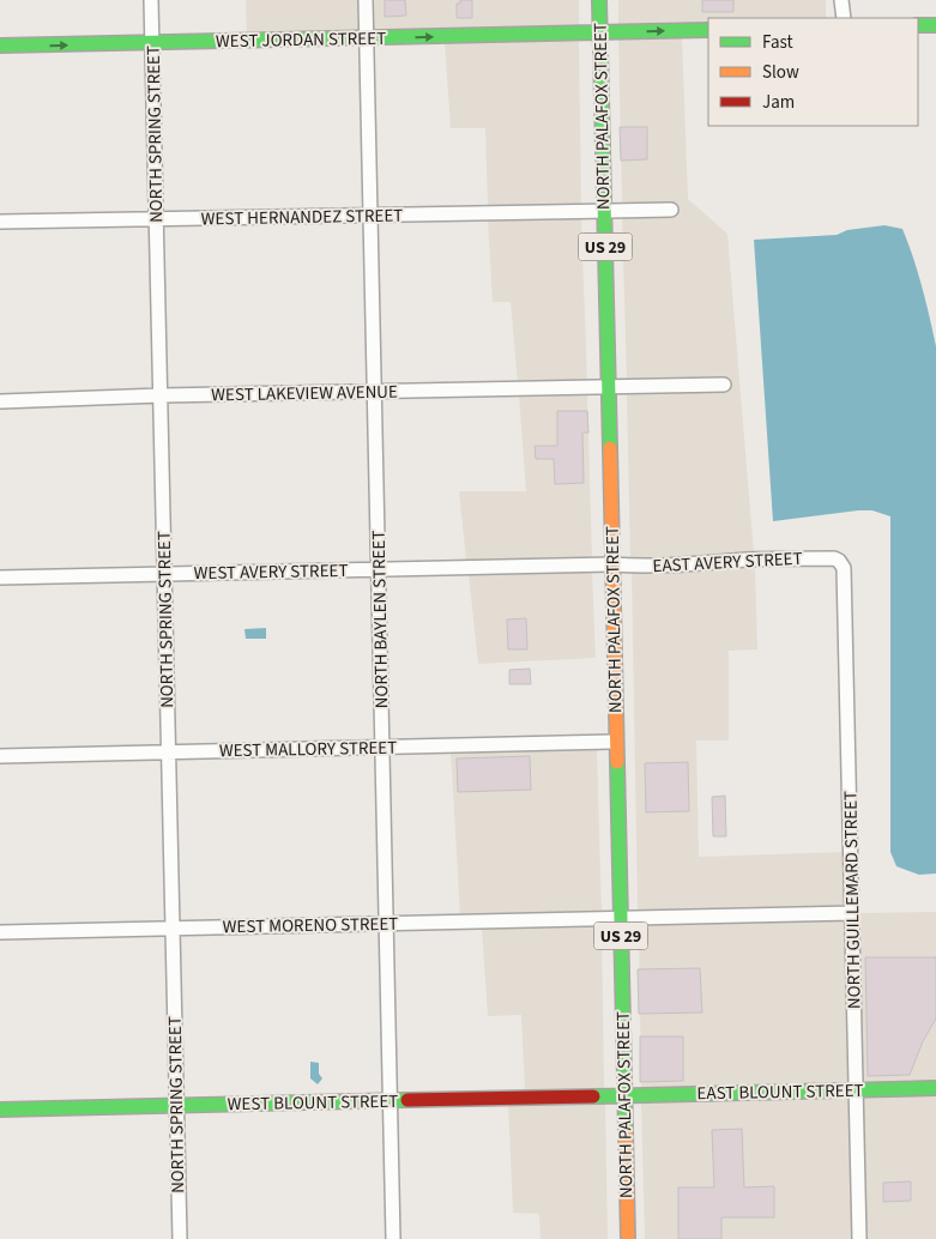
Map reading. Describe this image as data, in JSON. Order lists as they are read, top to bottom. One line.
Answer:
{"streets":{"street":["WEST JORDAN STREET","NORTH PALAFOX STREET","NORTH SPRING STREET","WEST HERNANDEZ STREET","US 29","WEST LAKEVIEW AVENUE","EAST AVERY STREET","WEST AVERY STREET","NORTH BAYLEN STREET","WEST MALLORY STREET","NORTH GUILLEMARD STREET","WEST MORENO STREET","EAST BLOUNT STREET","WEST BLOUNT STREET"]},"crossings":[["WEST JORDAN STREET","NORTH PALAFOX STREET"],["WEST JORDAN STREET","NORTH SPRING STREET"],["WEST JORDAN STREET","NORTH BAYLEN STREET"],["NORTH PALAFOX STREET","WEST HERNANDEZ STREET"],["NORTH PALAFOX STREET","WEST LAKEVIEW AVENUE"],["NORTH PALAFOX STREET","EAST AVERY STREET"],["NORTH PALAFOX STREET","WEST AVERY STREET"],["NORTH PALAFOX STREET","WEST MALLORY STREET"],["NORTH PALAFOX STREET","WEST MORENO STREET"],["NORTH PALAFOX STREET","EAST BLOUNT STREET"],["NORTH PALAFOX STREET","WEST BLOUNT STREET"],["NORTH SPRING STREET","WEST HERNANDEZ STREET"],["NORTH SPRING STREET","WEST LAKEVIEW AVENUE"],["NORTH SPRING STREET","WEST AVERY STREET"],["NORTH SPRING STREET","WEST MALLORY STREET"],["NORTH SPRING STREET","WEST MORENO STREET"],["NORTH SPRING STREET","WEST BLOUNT STREET"],["WEST HERNANDEZ STREET","NORTH BAYLEN STREET"],["WEST LAKEVIEW AVENUE","NORTH BAYLEN STREET"],["EAST AVERY STREET","WEST AVERY STREET"],["EAST AVERY STREET","NORTH GUILLEMARD STREET"],["WEST AVERY STREET","NORTH BAYLEN STREET"],["NORTH BAYLEN STREET","WEST MALLORY STREET"],["NORTH BAYLEN STREET","WEST MORENO STREET"],["NORTH BAYLEN STREET","WEST BLOUNT STREET"],["NORTH GUILLEMARD STREET","WEST MORENO STREET"],["NORTH GUILLEMARD STREET","EAST BLOUNT STREET"],["EAST BLOUNT STREET","WEST BLOUNT STREET"]],"one_way":["WEST JORDAN STREET"],"legend":["Fast","Slow","Jam"]}
